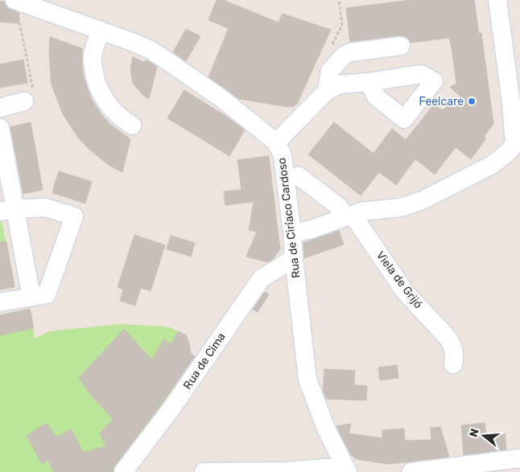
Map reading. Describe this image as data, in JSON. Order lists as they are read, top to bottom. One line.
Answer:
{"streets":{"street":["Rua de Ciríaco Cardoso","Viela de Grijó","Rua de Cima"]},"crossings":[["Rua de Ciríaco Cardoso","Rua de Cima"]],"places":["Feelcare"],"north":"left"}
